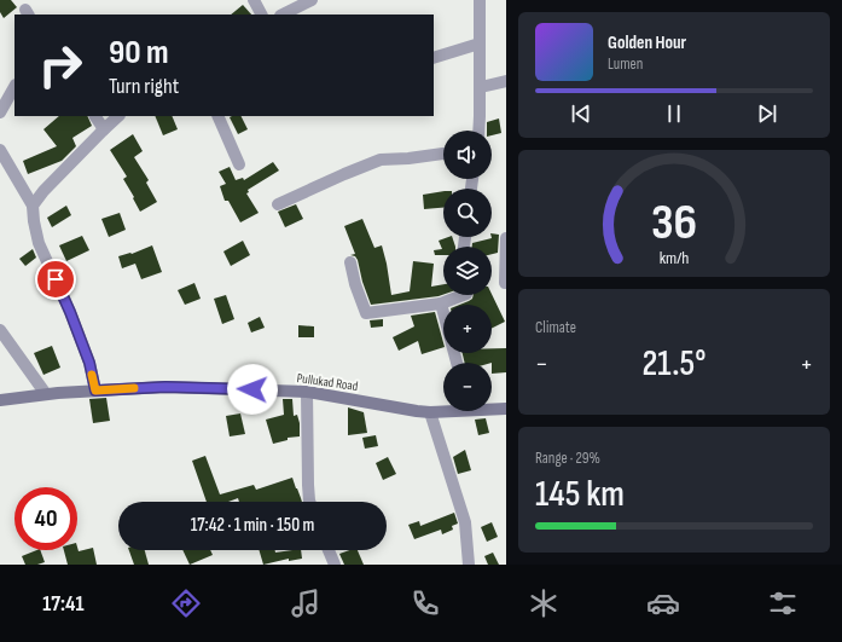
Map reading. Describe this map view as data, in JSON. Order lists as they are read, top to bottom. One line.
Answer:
{"streets":{"street":["Pullukad Road"]},"page":{"turn":["90 m","Turn right"],"song":["Golden Hour","Lumen"],"map_buttons":["+","−"],"tile":["Climate",["Range · 29%","145 km"]],"heat":["−","21.5°","+"],"limit":"40","trip":"17:42 · 1 min · 150 m","tabs":"17:41","gauge":["36","km/h"]}}
